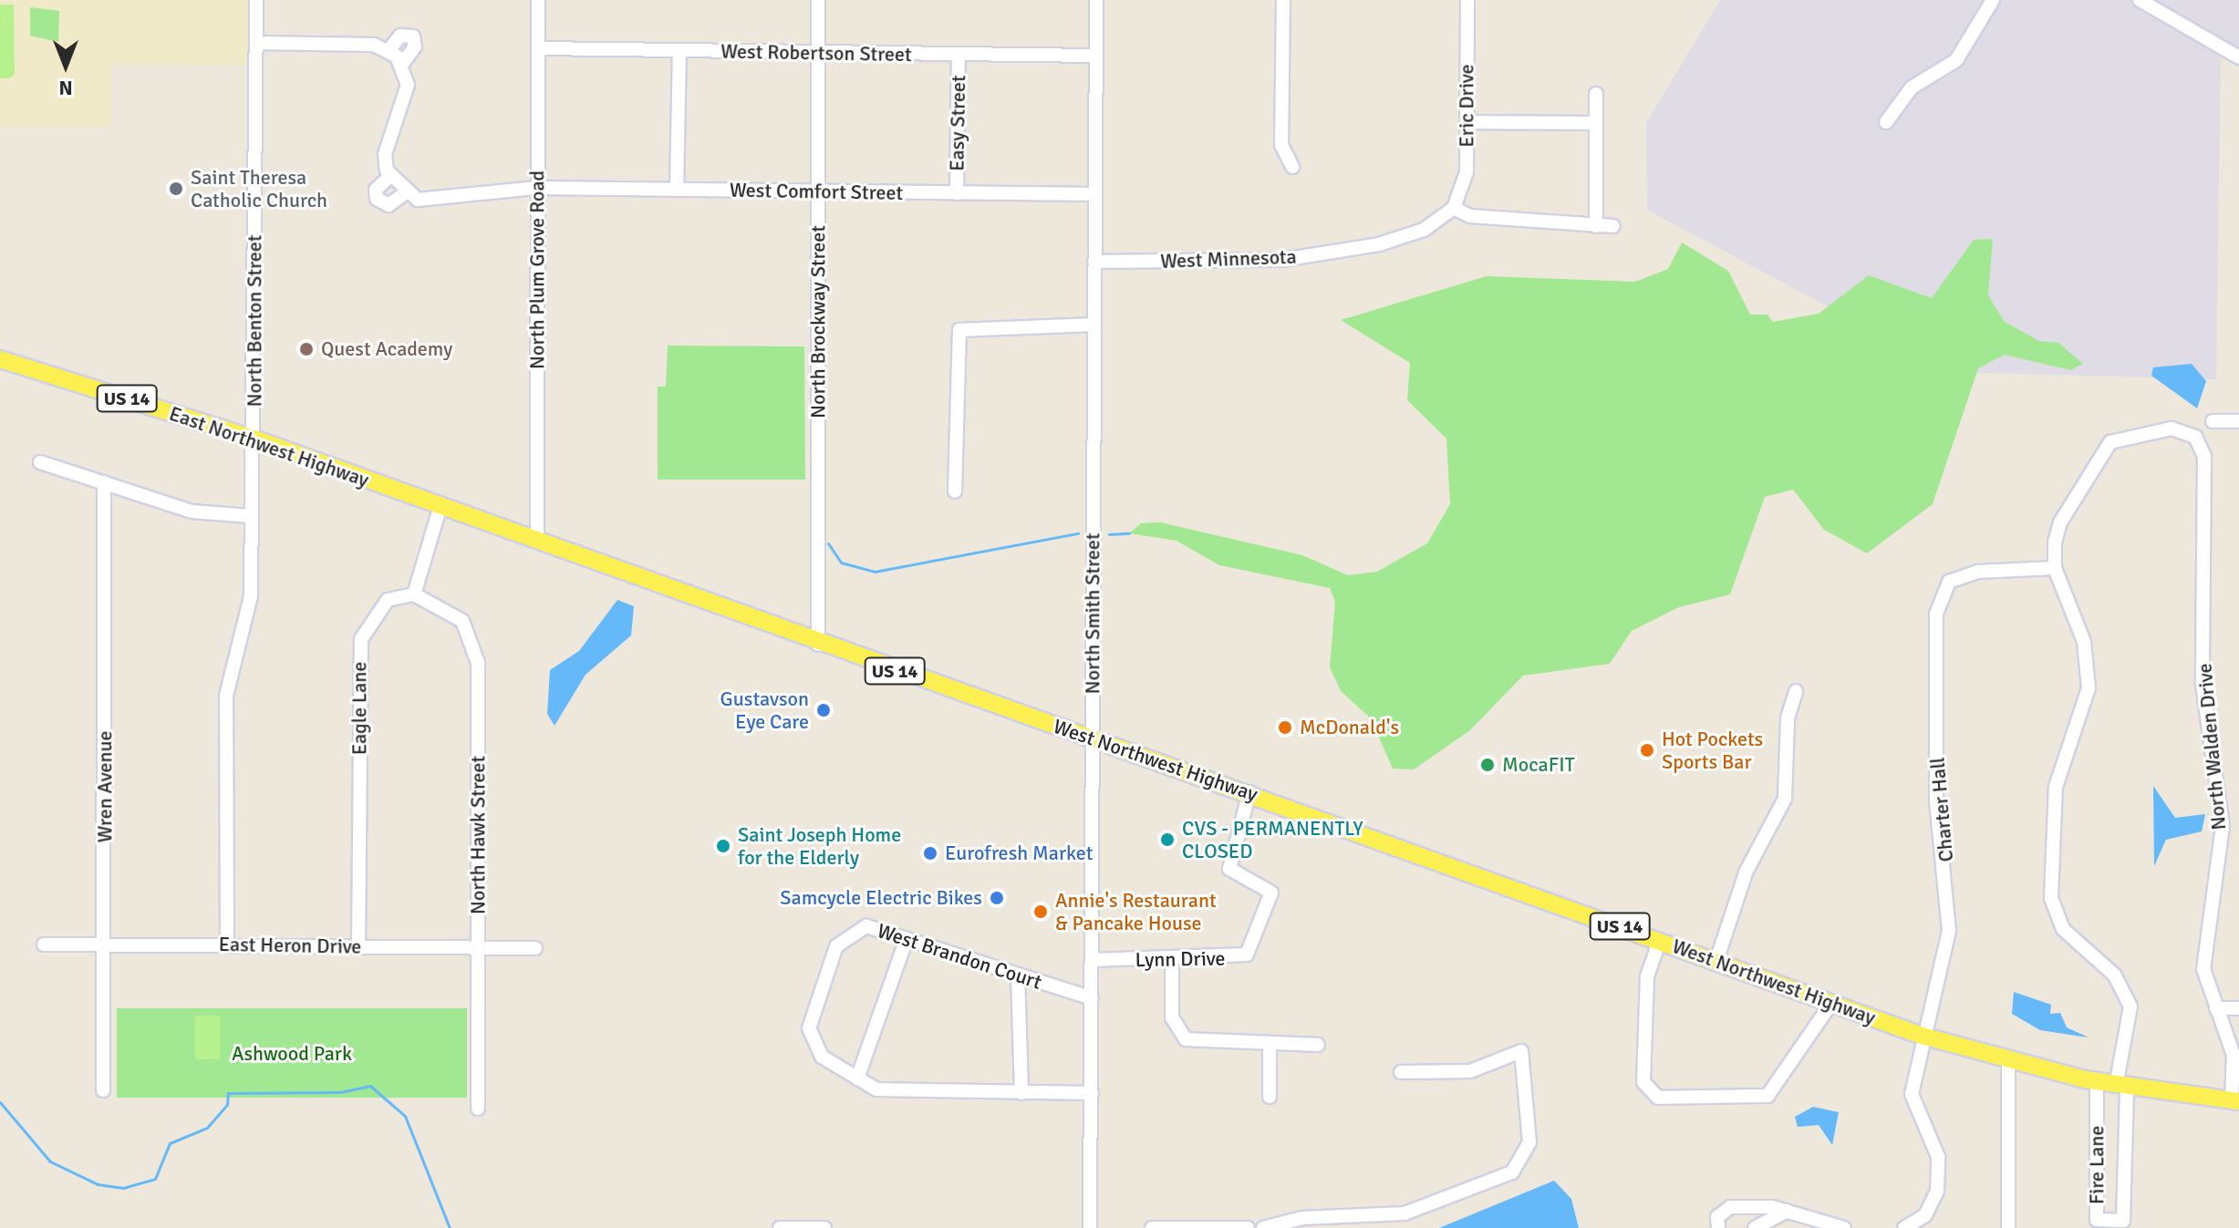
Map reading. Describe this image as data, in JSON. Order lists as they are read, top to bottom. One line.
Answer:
{"streets":{"main road":["US 14","East Northwest Highway","West Northwest Highway"],"street":["West Robertson Street","Eric Drive","Easy Street","West Comfort Street","West Minnesota","North Plum Grove Road","North Benton Street","North Brockway Street","North Smith Street","Eagle Lane","North Walden Drive","Wren Avenue","Charter Hall","North Hawk Street","East Heron Drive","West Brandon Court","Lynn Drive","Fire Lane"]},"crossings":[["West Robertson Street","Easy Street"],["West Robertson Street","North Plum Grove Road"],["West Robertson Street","North Brockway Street"],["West Robertson Street","North Smith Street"],["Eric Drive","West Minnesota"],["Easy Street","West Comfort Street"],["West Comfort Street","North Plum Grove Road"],["West Comfort Street","North Brockway Street"],["West Comfort Street","North Smith Street"],["West Minnesota","North Smith Street"],["North Plum Grove Road","East Northwest Highway"],["North Plum Grove Road","West Northwest Highway"],["North Benton Street","East Northwest Highway"],["North Benton Street","East Heron Drive"],["North Brockway Street","West Northwest Highway"],["East Northwest Highway","West Northwest Highway"],["North Smith Street","West Northwest Highway"],["North Smith Street","West Brandon Court"],["North Smith Street","Lynn Drive"],["Eagle Lane","North Hawk Street"],["Eagle Lane","East Heron Drive"],["North Walden Drive","West Northwest Highway"],["North Walden Drive","Charter Hall"],["West Northwest Highway","Charter Hall"],["West Northwest Highway","Lynn Drive"],["West Northwest Highway","Fire Lane"],["Wren Avenue","East Heron Drive"],["North Hawk Street","East Heron Drive"]],"parks":["Ashwood Park"],"places":["Saint Theresa Catholic Church","Quest Academy","Gustavson Eye Care","McDonald's","Hot Pockets Sports Bar","MocaFIT","CVS - PERMANENTLY CLOSED","Saint Joseph Home for the Elderly","Eurofresh Market","Samcycle Electric Bikes","Annie's Restaurant & Pancake House"],"north":"bottom"}
